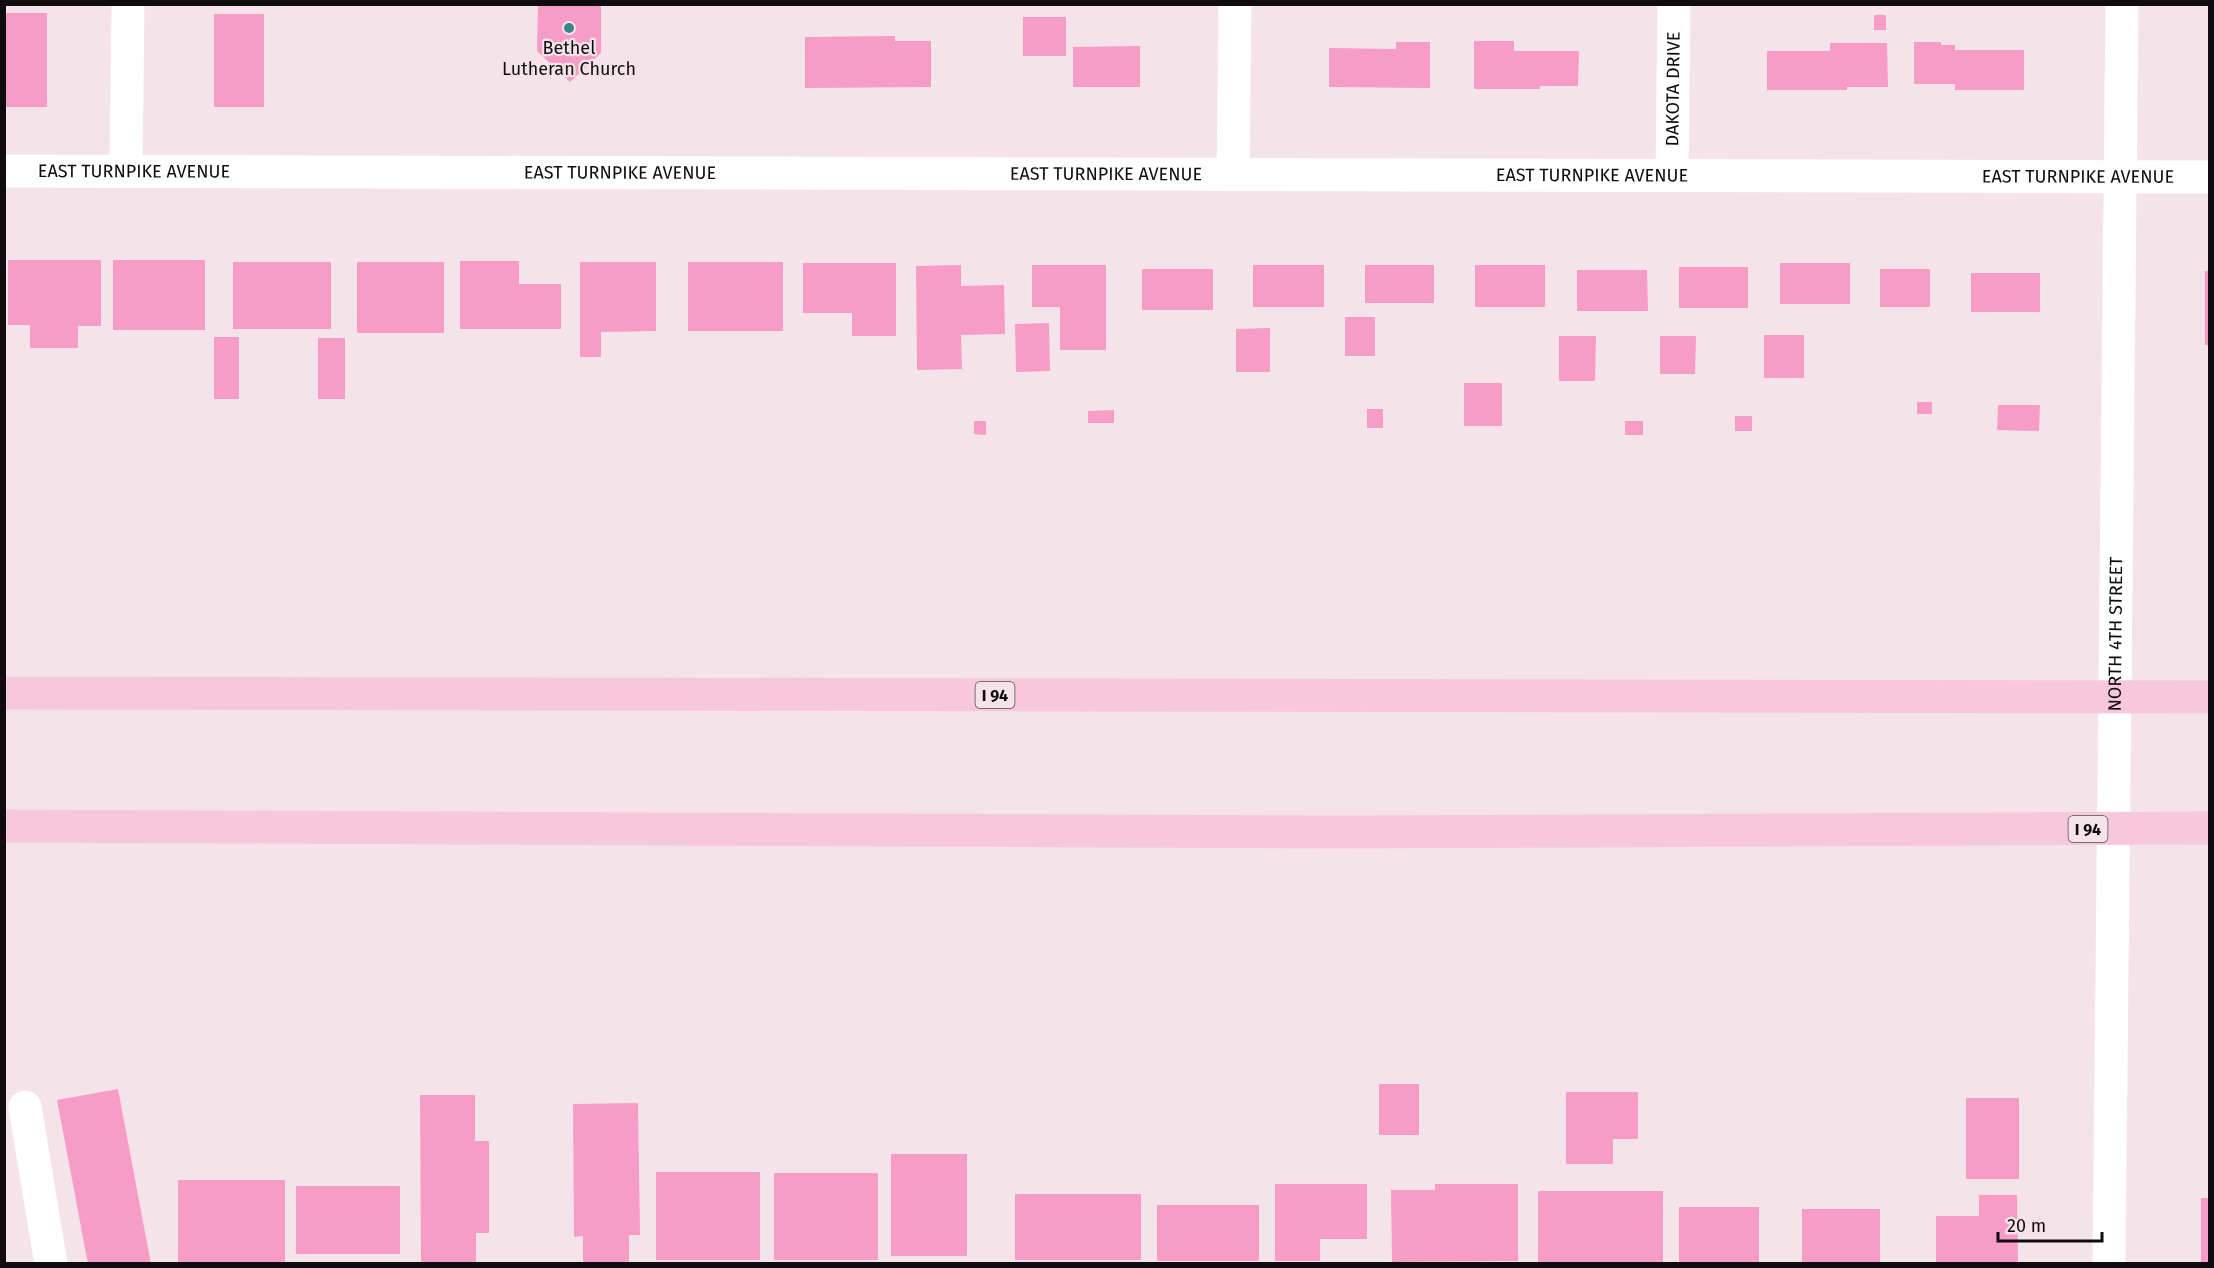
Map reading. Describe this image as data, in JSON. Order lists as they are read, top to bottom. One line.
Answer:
{"streets":{"highway":["I 94"],"street":["DAKOTA DRIVE","EAST TURNPIKE AVENUE","NORTH 4TH STREET"]},"crossings":[["DAKOTA DRIVE","EAST TURNPIKE AVENUE"],["EAST TURNPIKE AVENUE","NORTH 4TH STREET"]],"places":["Bethel Lutheran Church"],"scale_bar":"20 m"}
